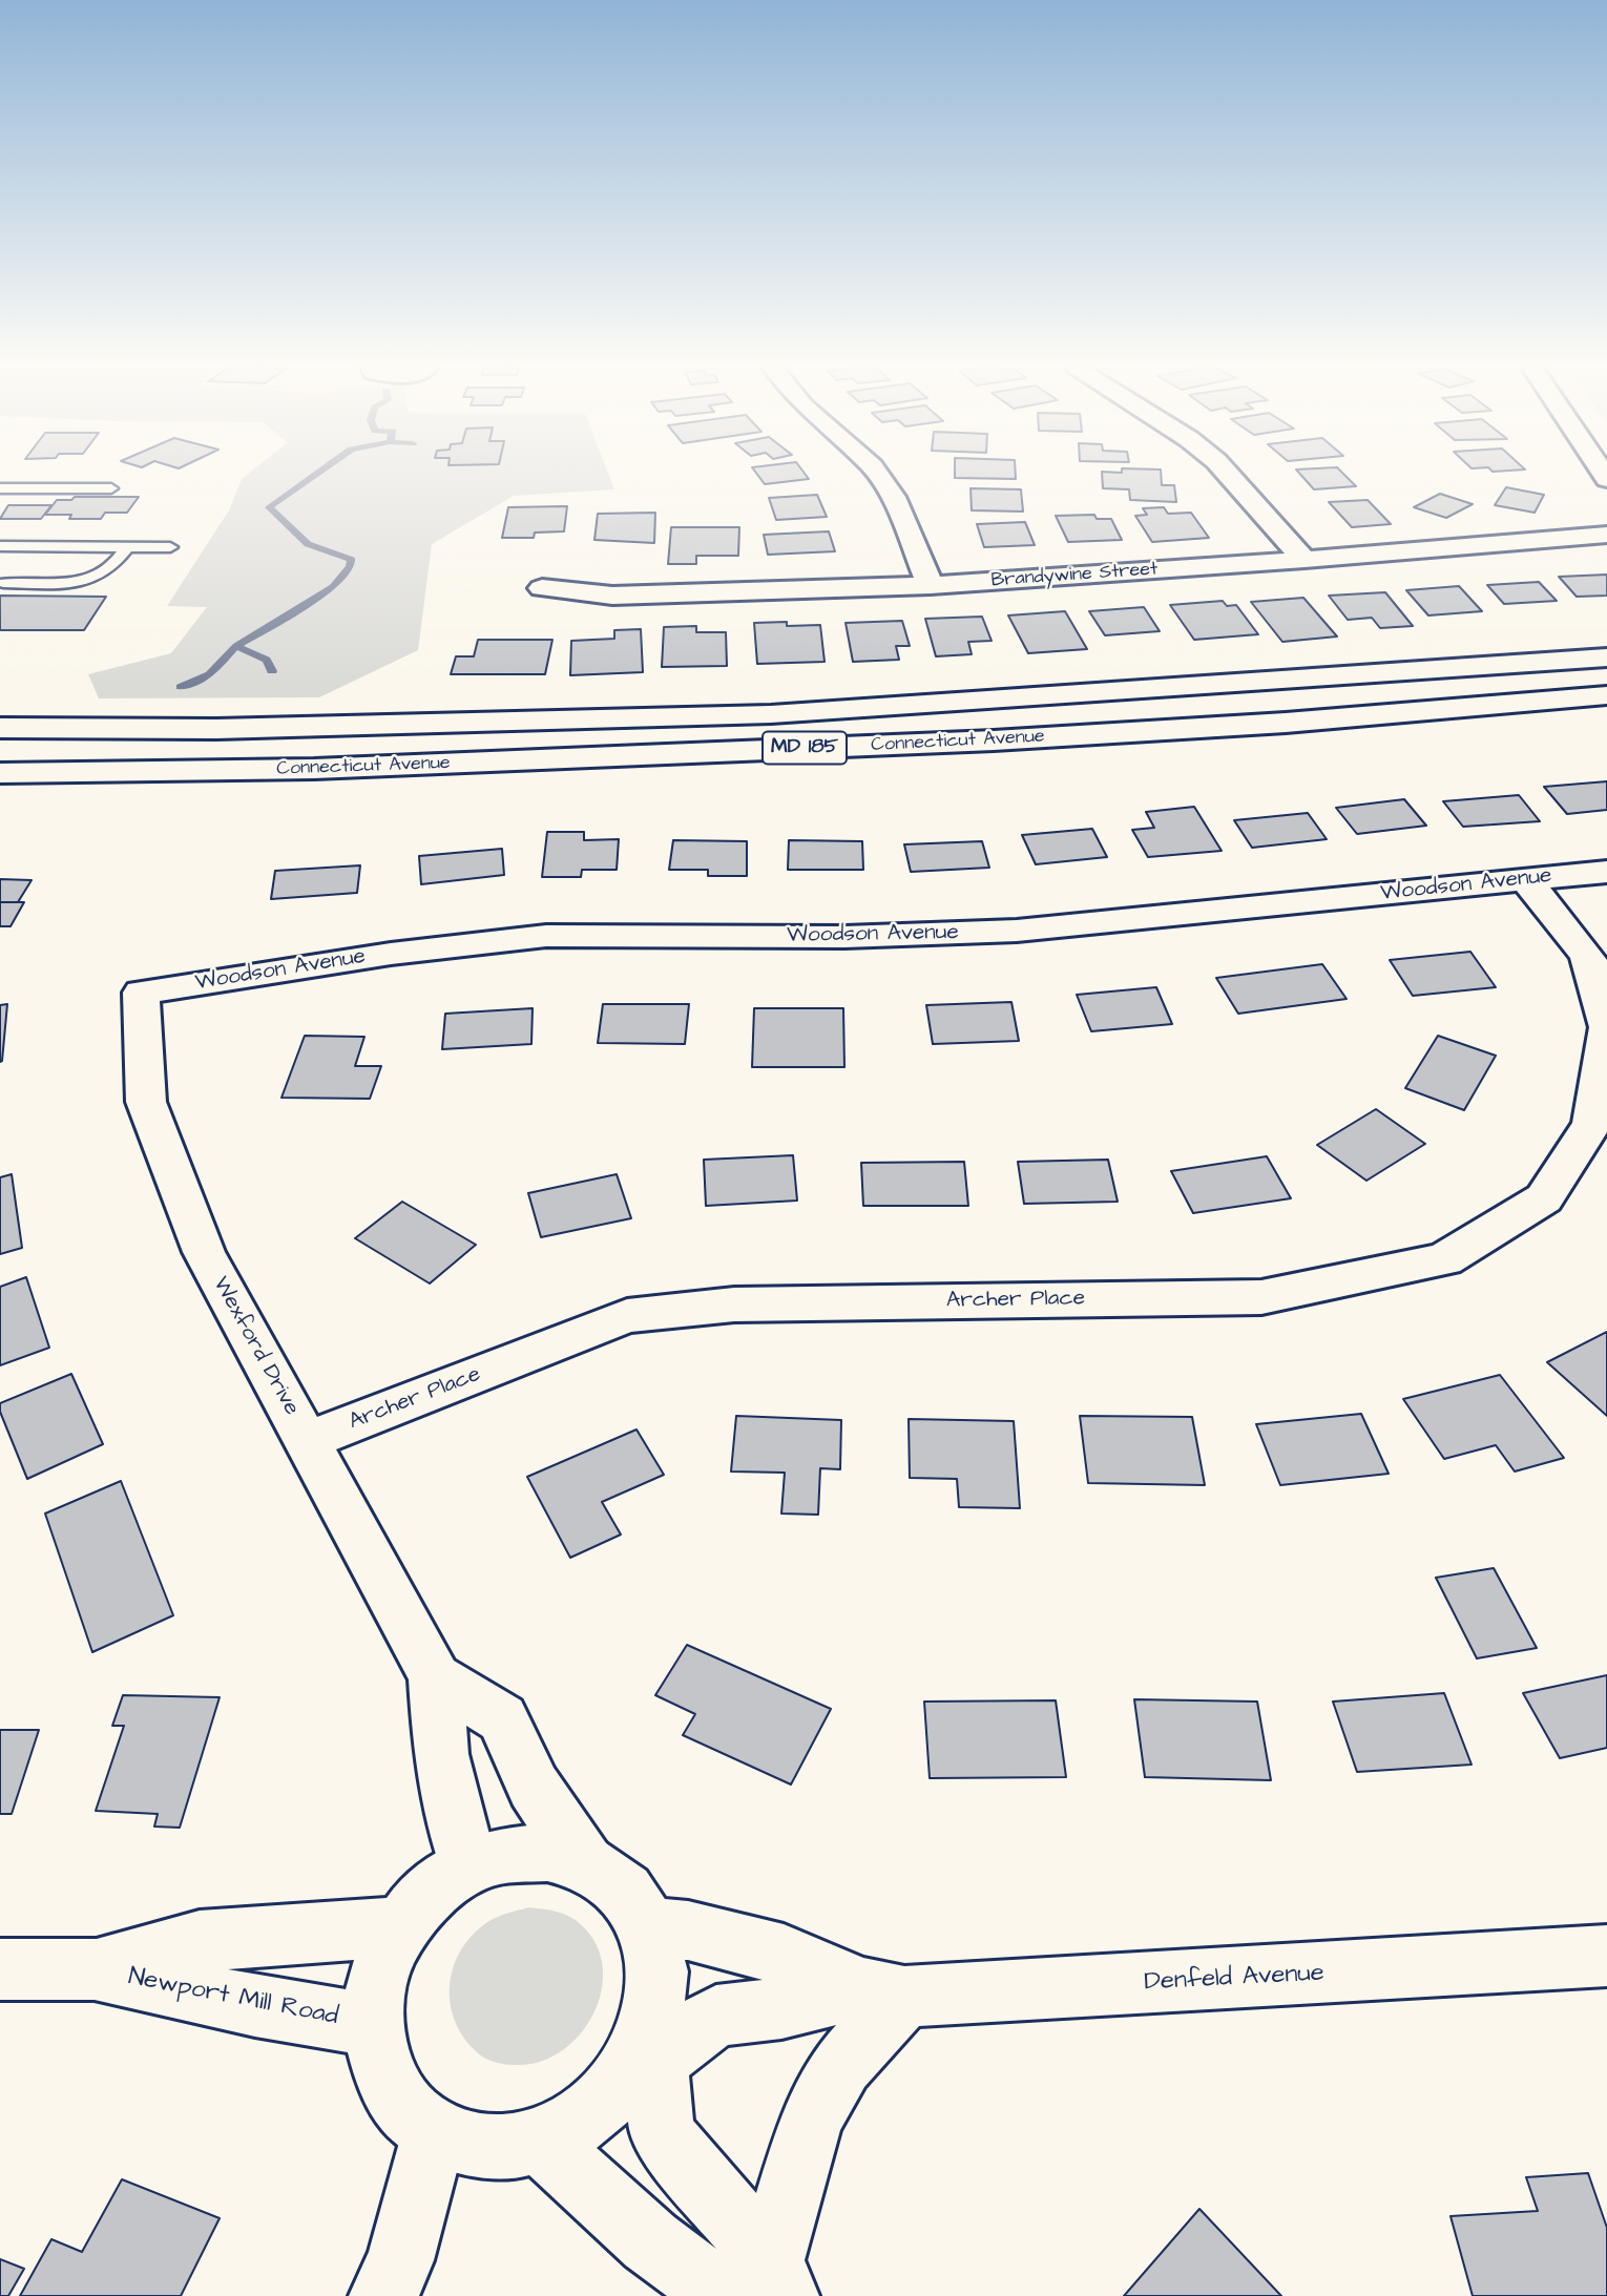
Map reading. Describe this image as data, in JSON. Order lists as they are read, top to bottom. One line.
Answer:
{"streets":{"street":["Brandywine Street","Connecticut Avenue","MD 185","Woodson Avenue","Archer Place","Wexford Drive","Denfeld Avenue","Newport Mill Road"]},"crossings":[["Woodson Avenue","Archer Place"],["Woodson Avenue","Wexford Drive"],["Archer Place","Wexford Drive"],["Wexford Drive","Denfeld Avenue"],["Denfeld Avenue","Newport Mill Road"]]}
